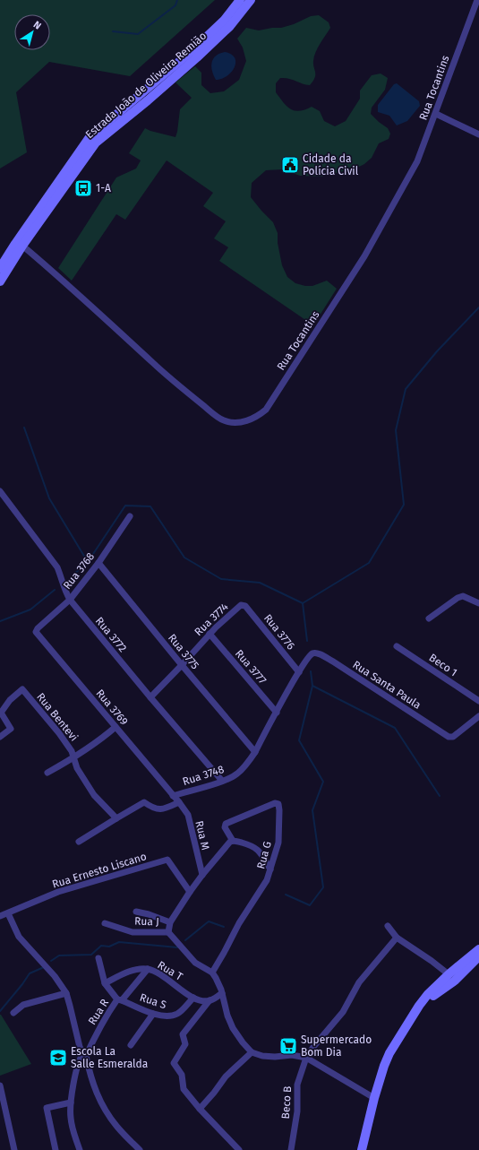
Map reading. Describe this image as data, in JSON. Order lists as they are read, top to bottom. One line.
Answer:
{"streets":{"main road":["Estrada João de Oliveira Remião"],"street":["Rua Tocantins","Rua 3768","Rua 3774","Rua 3776","Rua 3772","Rua 3775","Beco 1","Rua 3777","Rua Santa Paula","Rua 3769","Rua Bentevi","Rua 3748","Rua M","Rua G","Rua Ernesto Liscano","Rua J","Rua T","Rua S","Rua R","Beco B"]},"crossings":[["Estrada João de Oliveira Remião","Rua Tocantins"],["Rua 3768","Rua 3772"],["Rua 3768","Rua 3775"],["Rua 3768","Rua 3769"],["Rua 3774","Rua 3776"],["Rua 3774","Rua 3772"],["Rua 3774","Rua 3775"],["Rua 3774","Rua 3777"],["Rua 3776","Rua Santa Paula"],["Rua 3772","Rua 3748"],["Rua 3775","Rua 3748"],["Rua 3777","Rua 3748"],["Rua Santa Paula","Rua 3748"],["Rua 3769","Rua 3748"],["Rua Bentevi","Rua 3748"],["Rua 3748","Rua M"],["Rua T","Rua S"],["Rua T","Rua R"],["Rua S","Rua R"]],"places":{"public building":["Cidade da Polícia Civil"],"bus stop":["1-A"],"supermarket":["Supermercado Bom Dia"],"school or university":["Escola La Salle Esmeralda"]},"north":"top right"}
